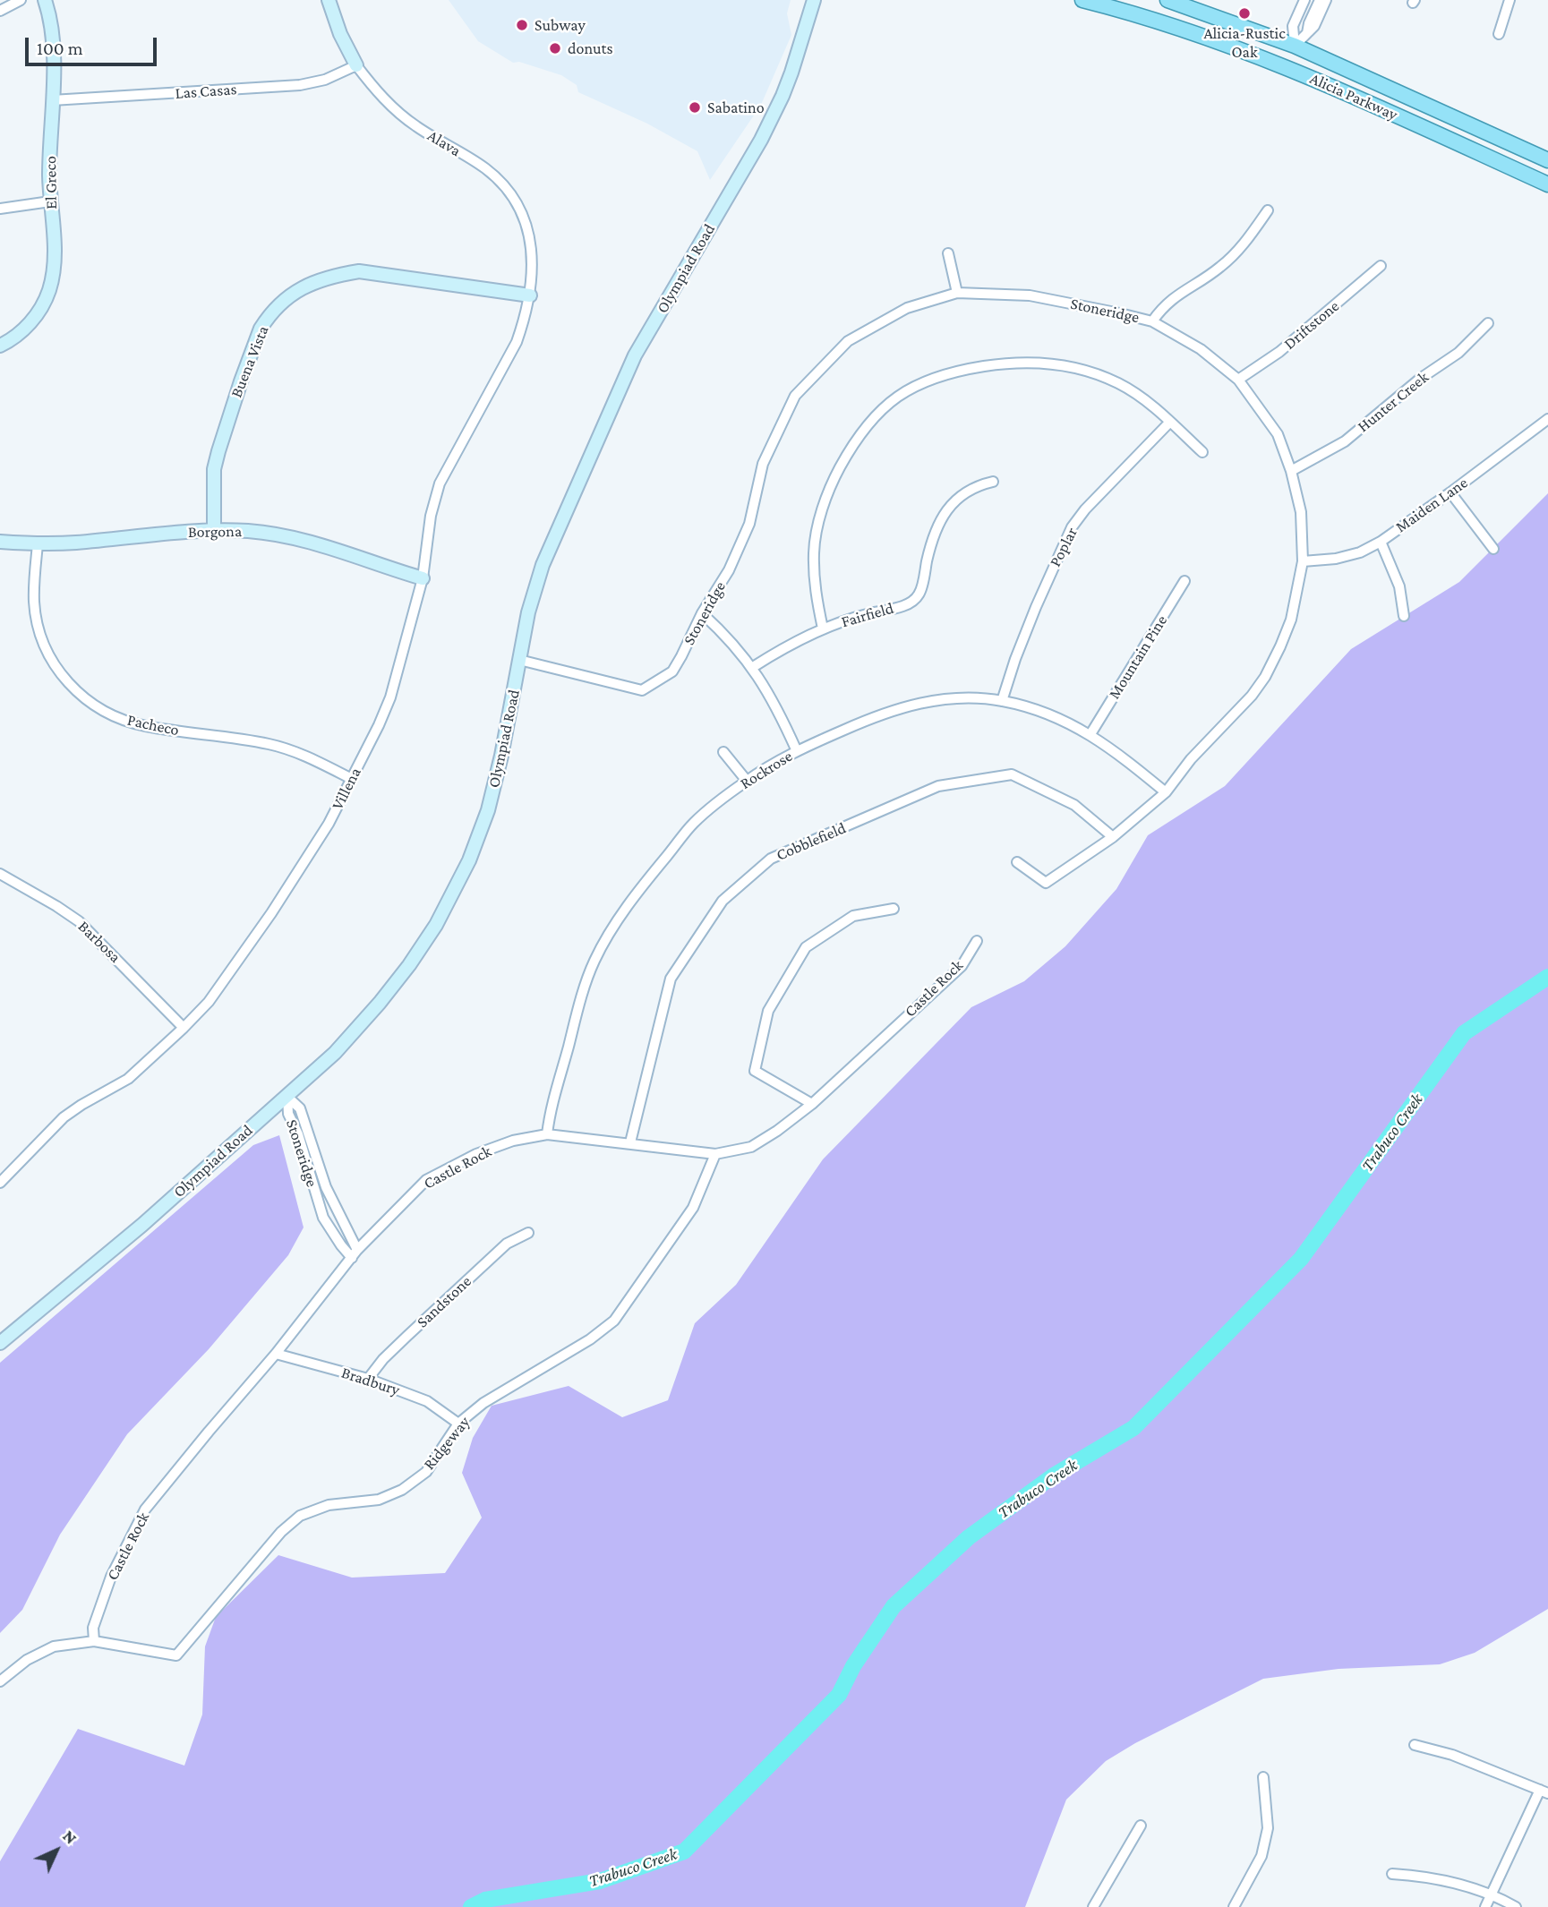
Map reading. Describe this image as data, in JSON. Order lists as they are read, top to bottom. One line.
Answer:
{"streets":{"main road":["Alicia Parkway","Alava","El Greco","Olympiad Road","Buena Vista","Borgona"],"street":["Las Casas","Stoneridge","Driftstone","Hunter Creek","Maiden Lane","Poplar","Fairfield","Mountain Pine","Pacheco","Rockrose","Villena","Cobblefield","Barbosa","Castle Rock","Sandstone","Bradbury","Ridgeway"]},"crossings":[["Las Casas","Alava"],["Las Casas","El Greco"],["Alava","Buena Vista"],["Alava","Villena"],["Olympiad Road","Stoneridge"],["Stoneridge","Driftstone"],["Stoneridge","Hunter Creek"],["Stoneridge","Maiden Lane"],["Stoneridge","Rockrose"],["Stoneridge","Cobblefield"],["Stoneridge","Castle Rock"],["Buena Vista","Borgona"],["Buena Vista","Villena"],["Borgona","Pacheco"],["Borgona","Villena"],["Poplar","Rockrose"],["Mountain Pine","Rockrose"],["Pacheco","Villena"],["Rockrose","Castle Rock"],["Villena","Barbosa"],["Cobblefield","Castle Rock"],["Castle Rock","Bradbury"],["Castle Rock","Ridgeway"],["Sandstone","Bradbury"],["Bradbury","Ridgeway"]],"water":["Trabuco Creek"],"places":["Alicia-Rustic Oak","Subway","donuts","Sabatino"],"scale_bar":"100 m","north":"top right"}
